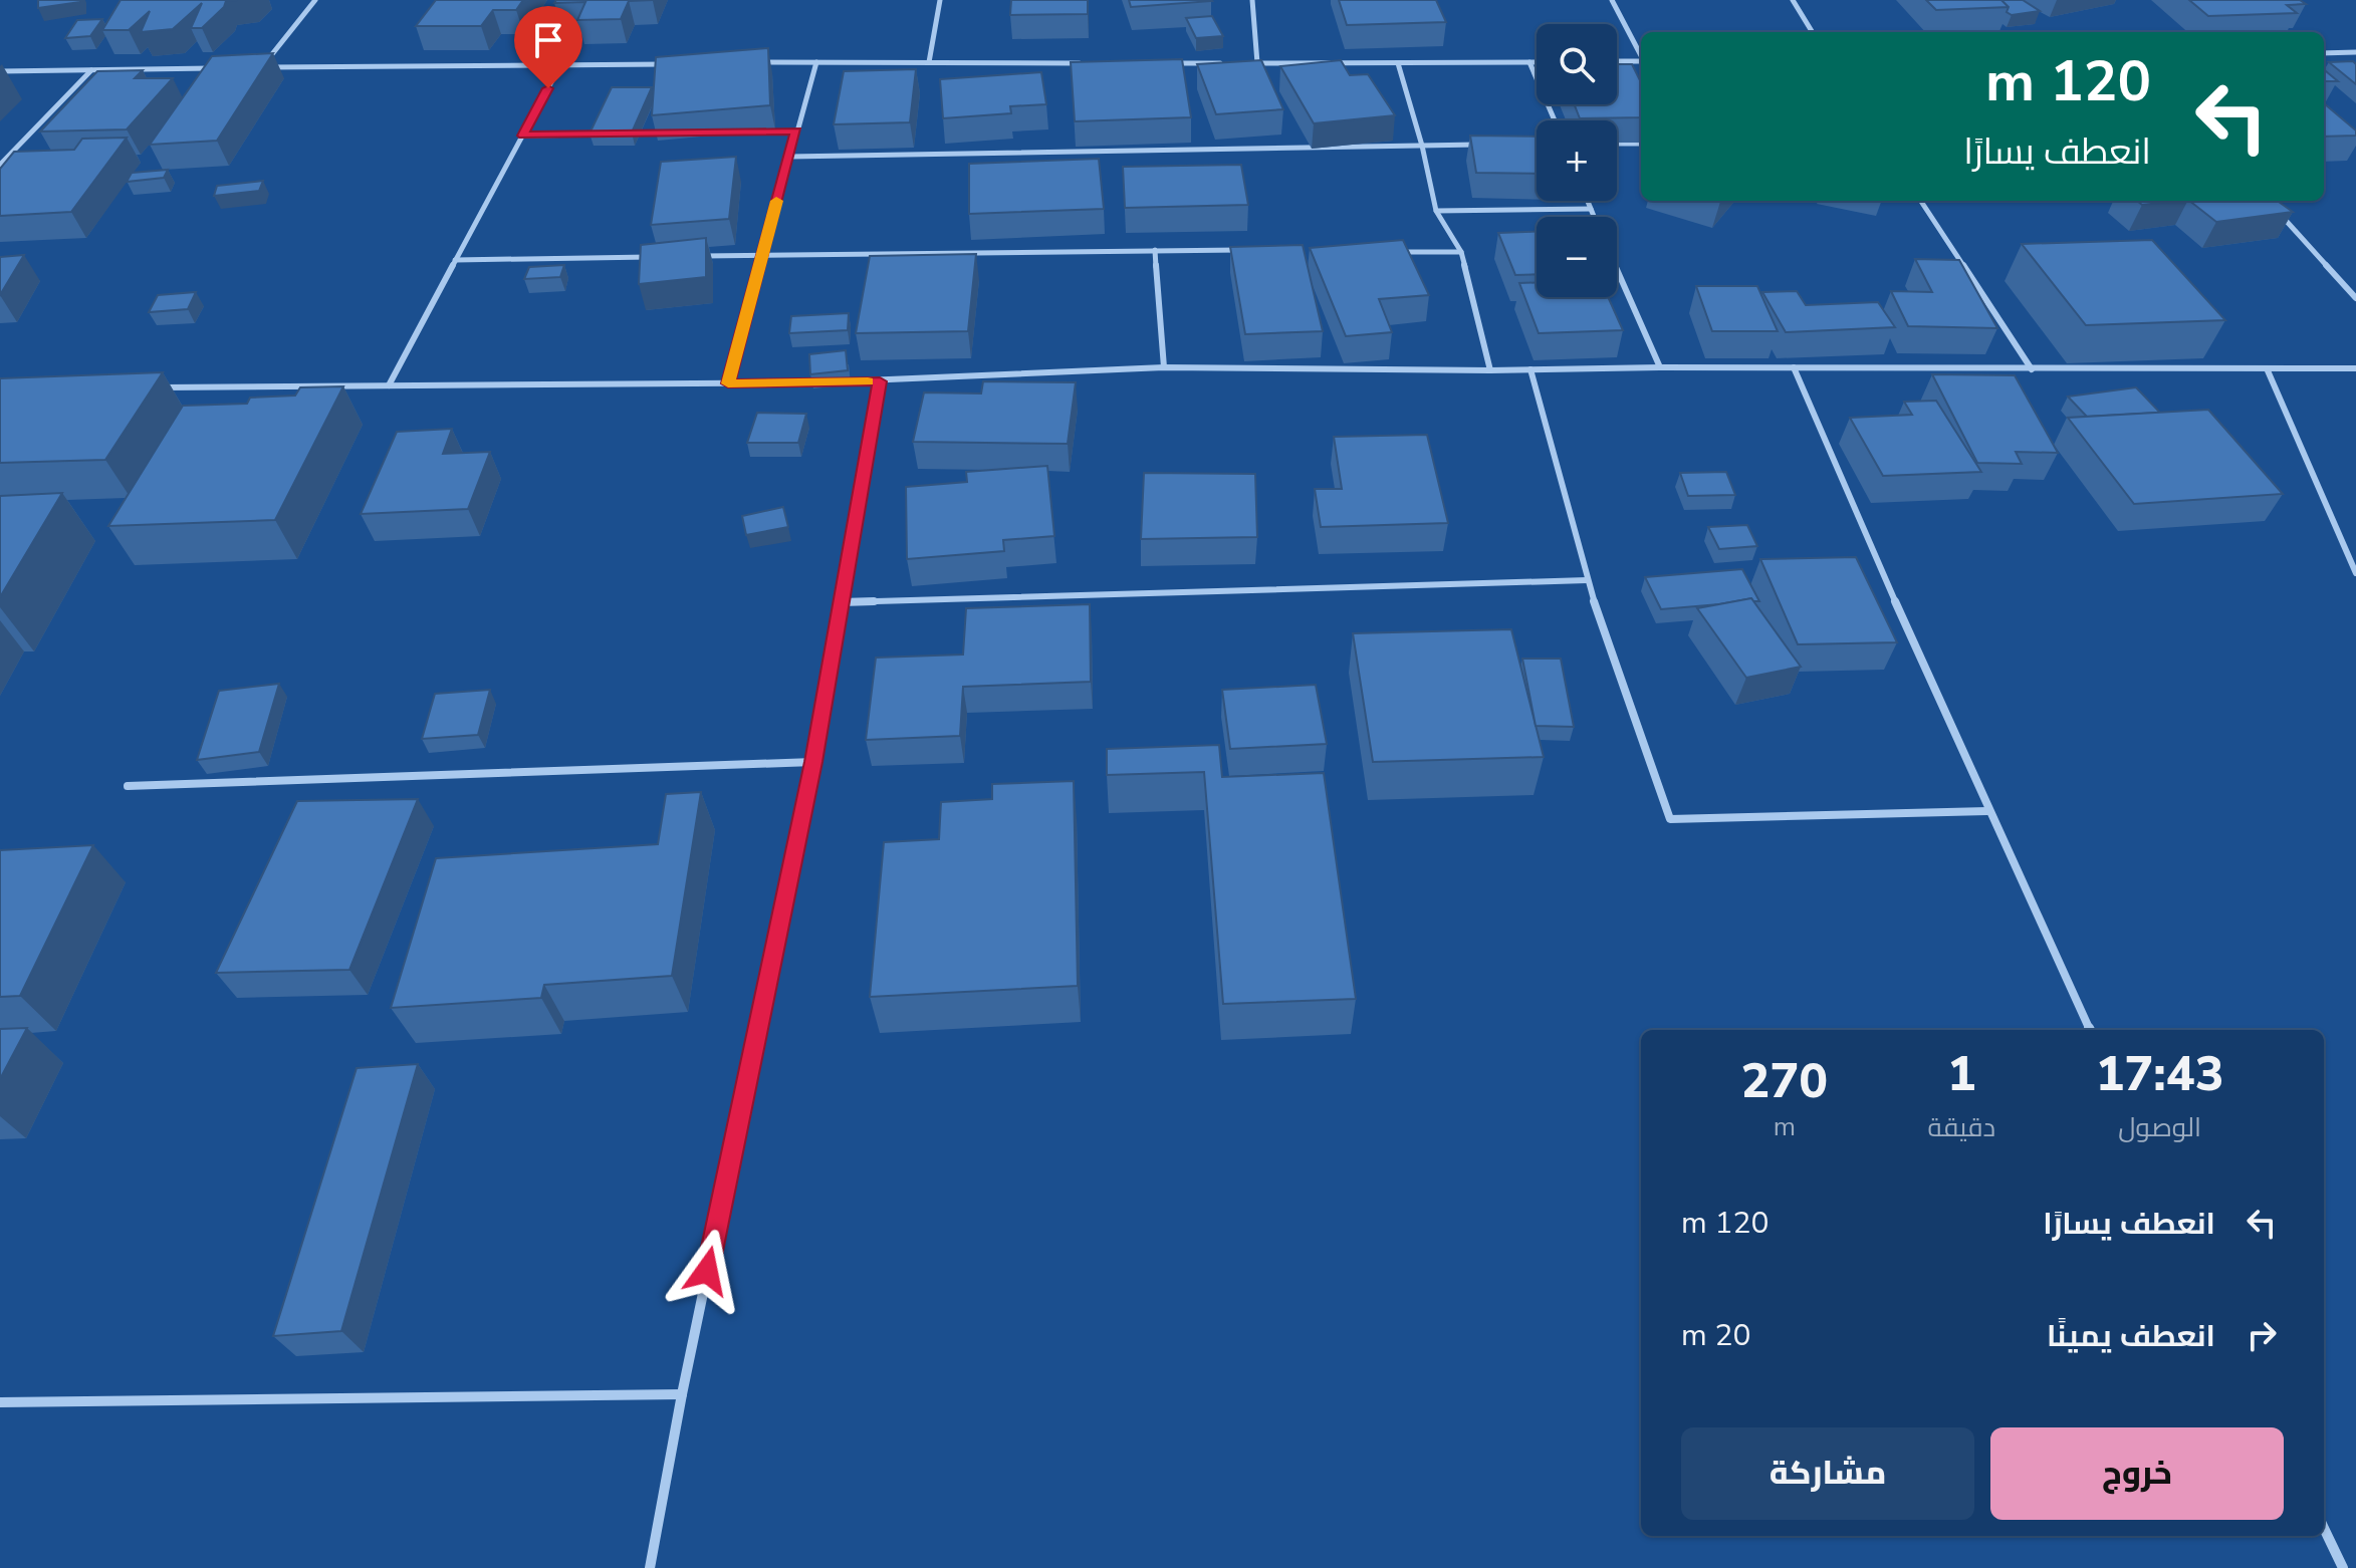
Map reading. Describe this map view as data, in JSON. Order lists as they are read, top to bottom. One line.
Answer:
{"page":{"map_buttons":["+","−"],"turn":["120 m","انعطف يسارًا"],"eta":["17:43","الوصول","1","دقيقة","270","m"],"list":[{"name":"انعطف يسارًا","value":"120 m"},{"name":"انعطف يمينًا","value":"20 m"}],"buttons":["خروج","مشاركة"]}}
